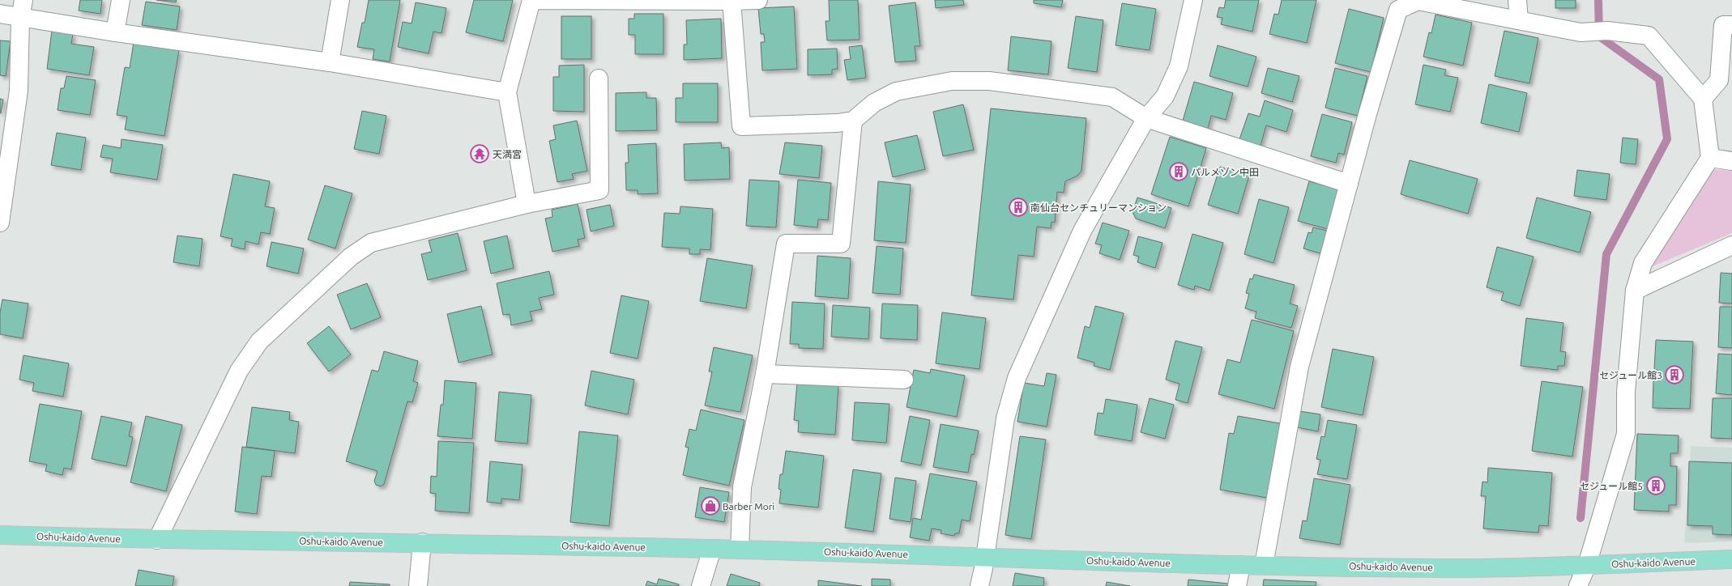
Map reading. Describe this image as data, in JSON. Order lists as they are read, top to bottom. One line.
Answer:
{"streets":{"main road":["Oshu-kaido Avenue"]},"places":{"temple":["天満宮"],"building":["パルメゾン中田","南仙台センチュリーマンション","セジュール館3","セジュール館5"],"shop":["Barber Mori"]}}
